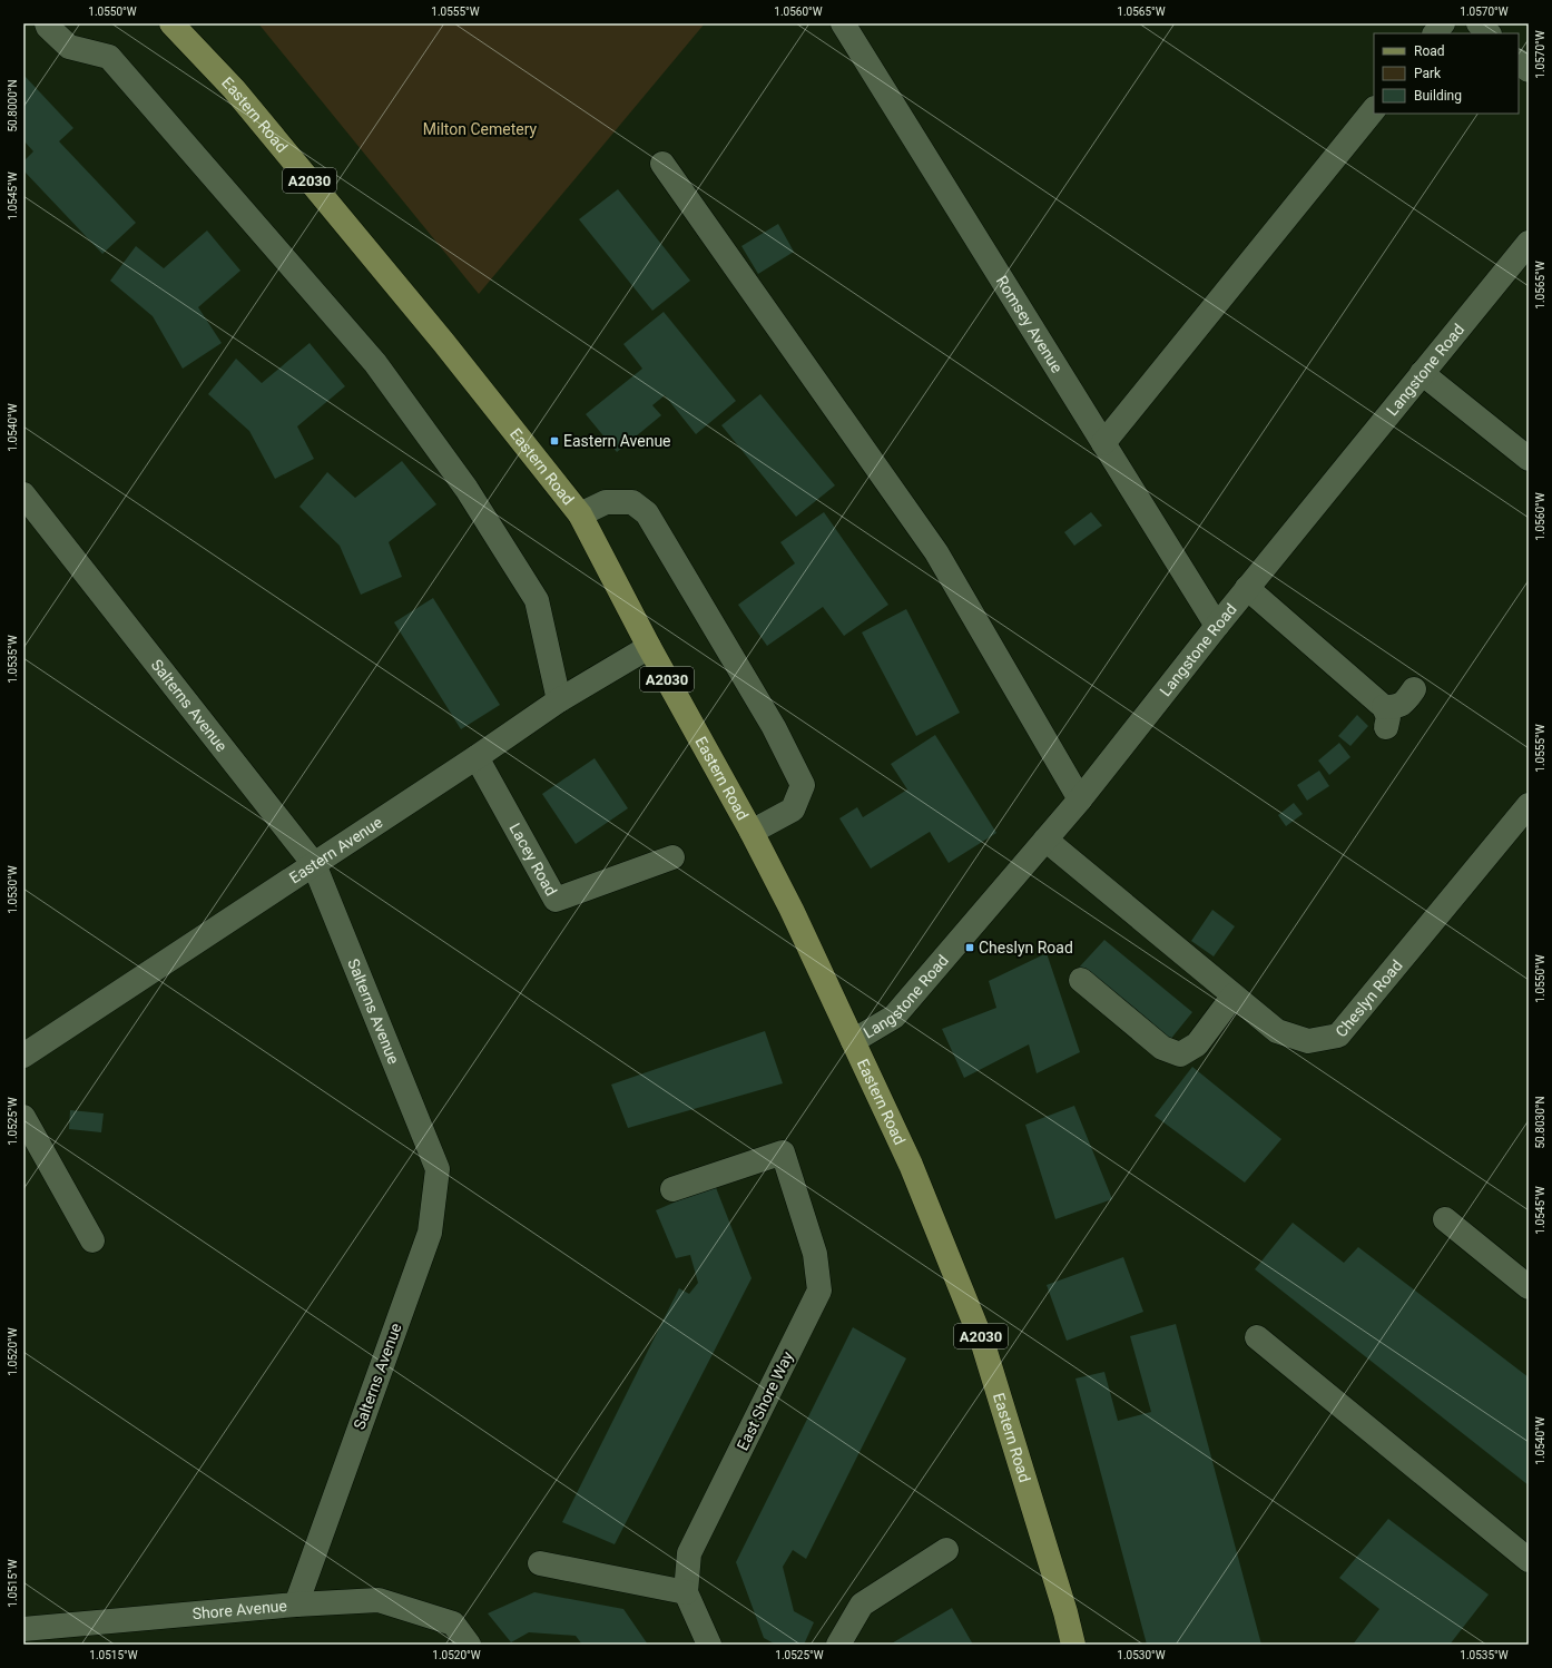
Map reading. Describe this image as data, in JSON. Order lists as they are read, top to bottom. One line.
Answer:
{"streets":{"main road":["Eastern Road","A2030"],"street":["Romsey Avenue","Langstone Road","Salterns Avenue","Eastern Avenue","Lacey Road","Cheslyn Road","East Shore Way","Shore Avenue"]},"crossings":[["Eastern Road","Langstone Road"],["Eastern Road","Eastern Avenue"],["Romsey Avenue","Langstone Road"],["Langstone Road","Cheslyn Road"],["Salterns Avenue","Eastern Avenue"],["Salterns Avenue","Shore Avenue"],["Eastern Avenue","Lacey Road"]],"parks":["Milton Cemetery"],"places":{"transit":["Eastern Avenue","Cheslyn Road"]},"legend":["Road","Park","Building"],"coordinates":["1.0550°W","1.0555°W","1.0560°W","1.0565°W","1.0570°W","50.8000°N","1.0545°W","1.0540°W","1.0535°W","1.0530°W","1.0525°W","50.8030°N","1.0520°W","1.0515°W"]}
